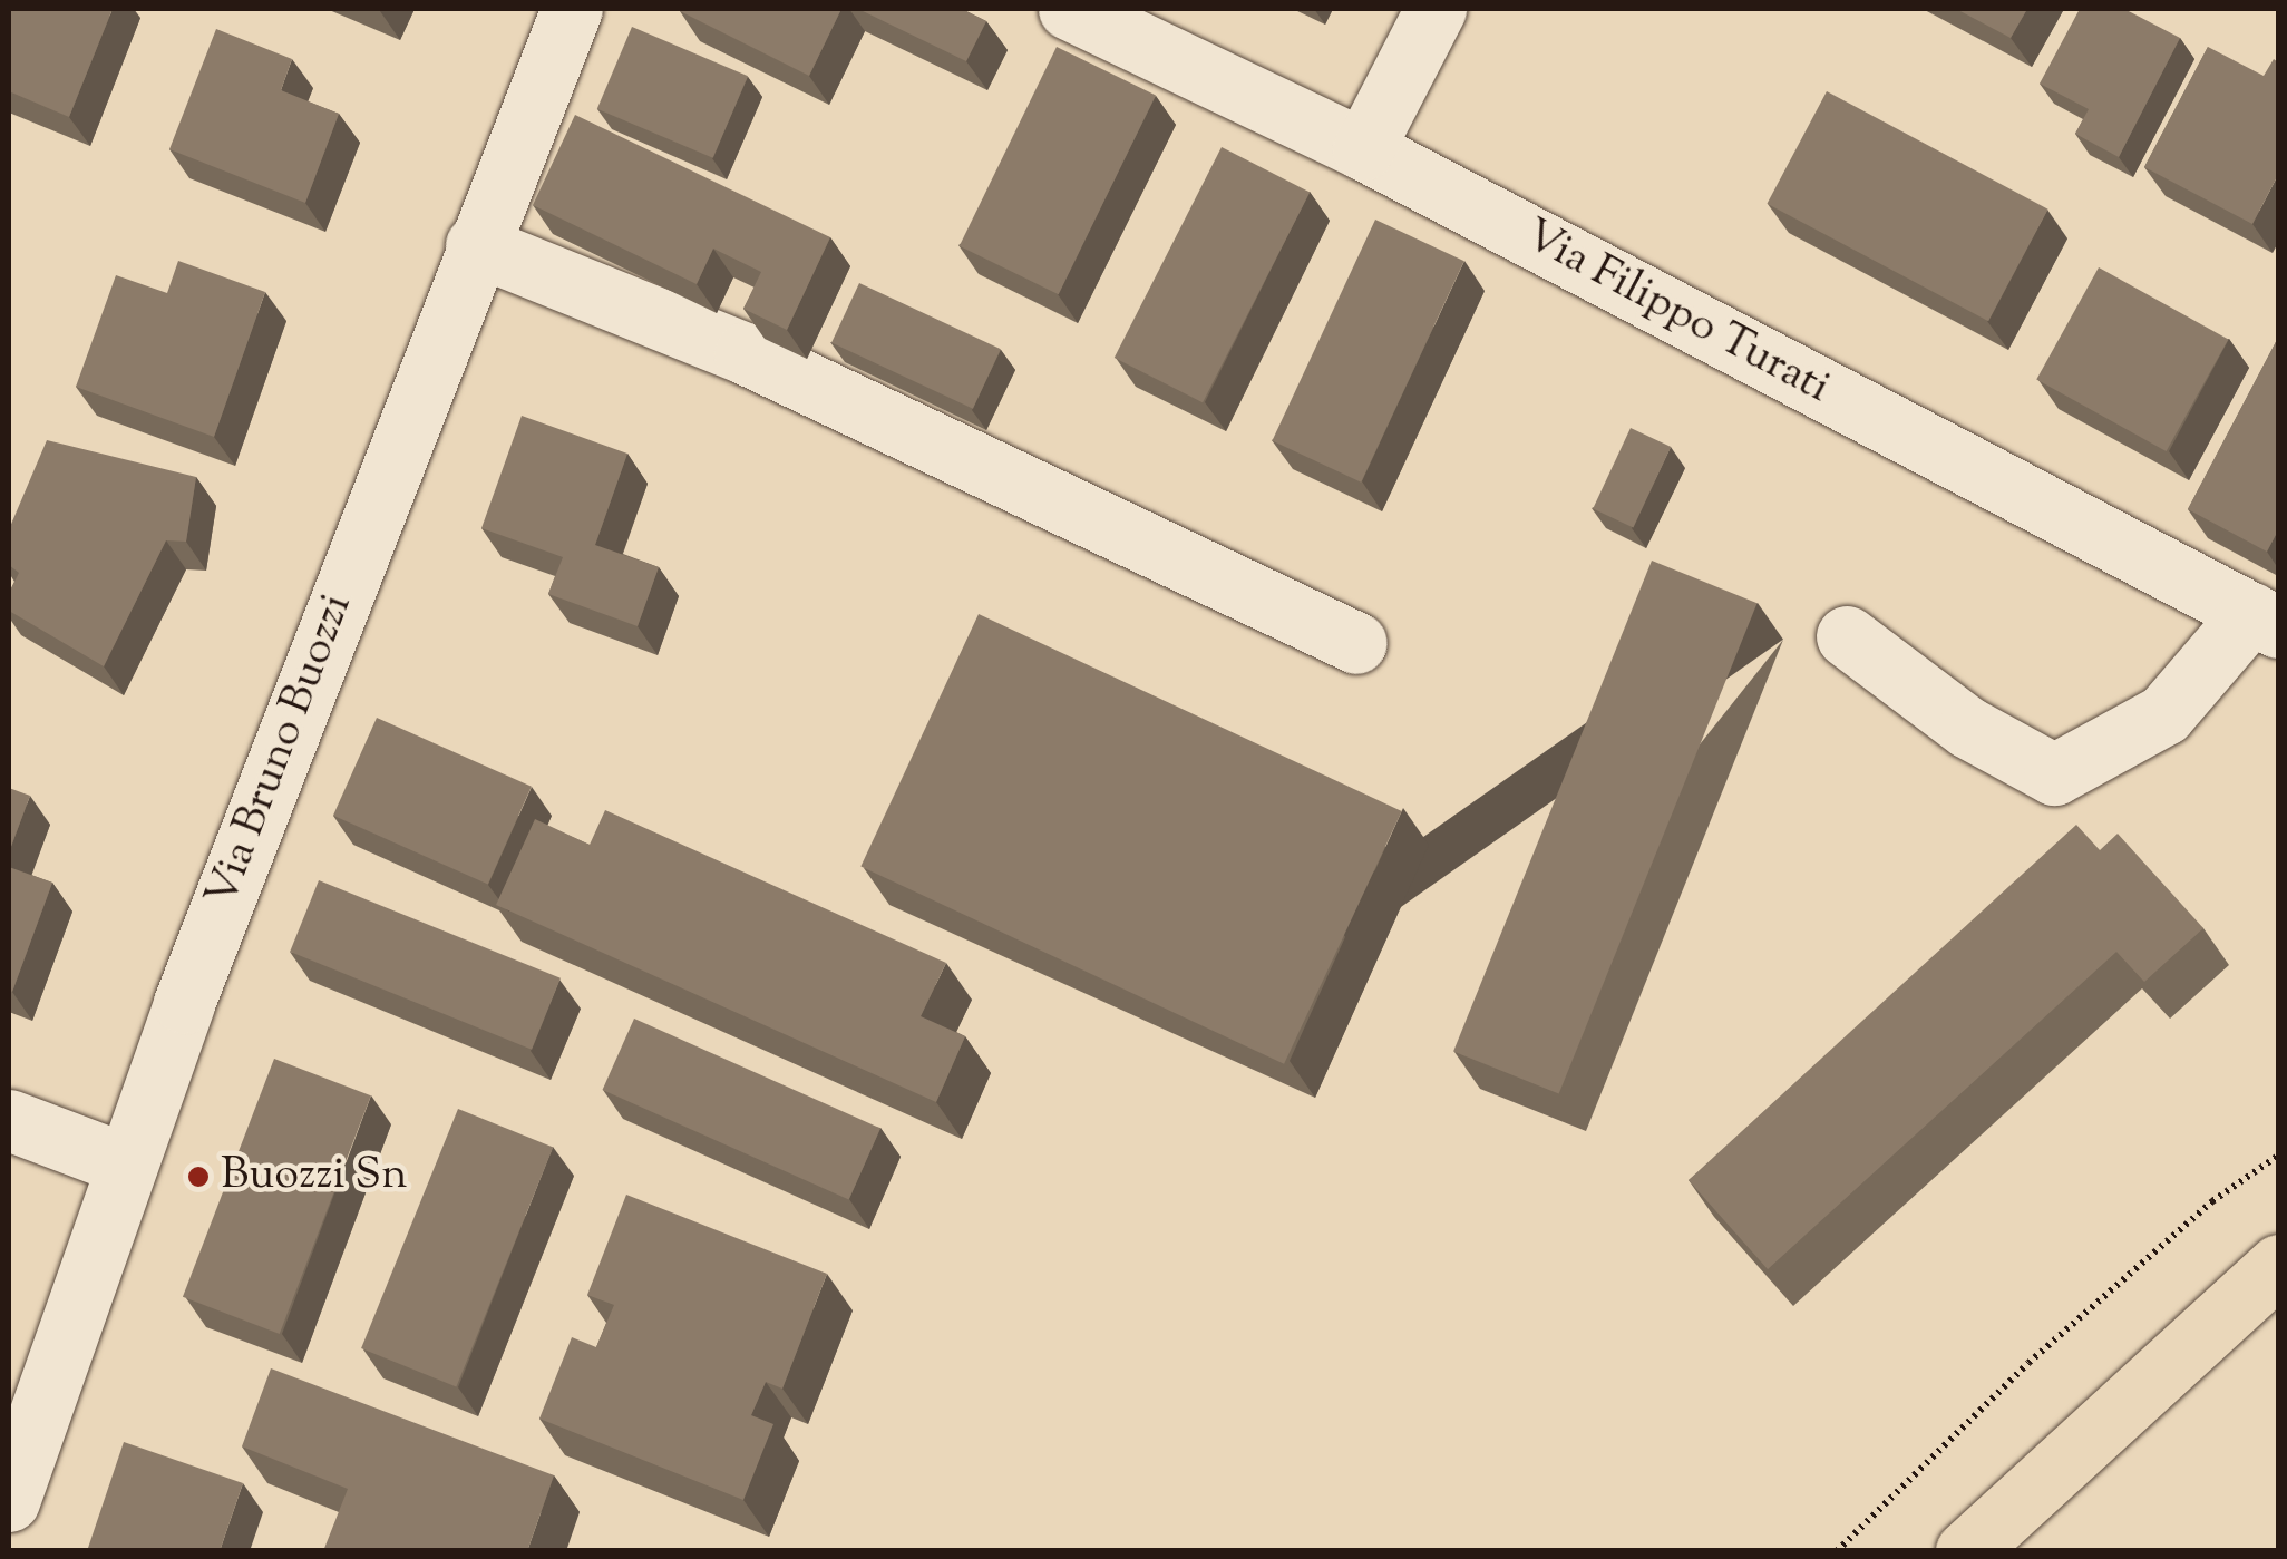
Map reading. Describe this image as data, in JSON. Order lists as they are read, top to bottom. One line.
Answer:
{"streets":{"street":["Via Filippo Turati","Via Bruno Buozzi"]},"places":["Buozzi Sn"]}
